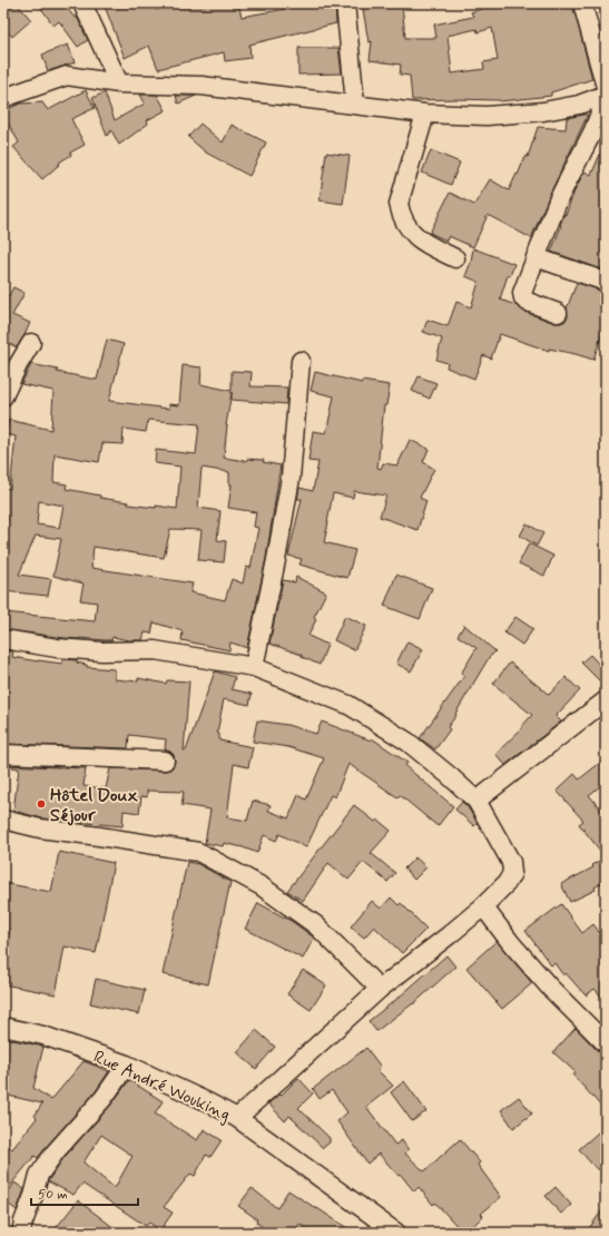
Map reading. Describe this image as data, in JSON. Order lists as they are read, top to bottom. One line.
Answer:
{"streets":{"street":["Rue André Wouking"]},"places":["Hôtel Doux Séjour"],"scale_bar":"50 m"}
